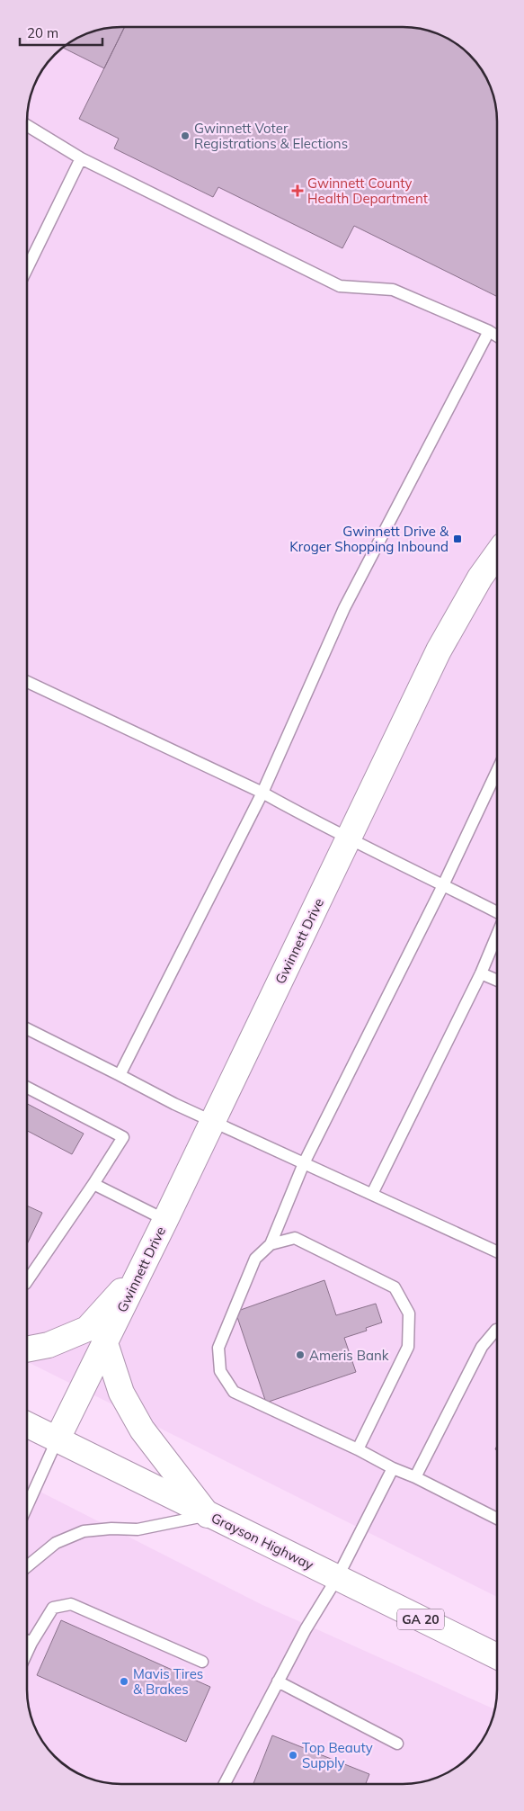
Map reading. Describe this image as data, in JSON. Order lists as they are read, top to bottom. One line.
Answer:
{"streets":{"street":["Gwinnett Drive","Grayson Highway","GA 20"]},"crossings":[["Gwinnett Drive","Grayson Highway"]],"places":{"other":["Gwinnett Voter Registrations & Elections","Ameris Bank","Mavis Tires & Brakes","Top Beauty Supply"],"health":["Gwinnett County Health Department"],"transit":["Gwinnett Drive & Kroger Shopping Inbound"]},"scale_bar":"20 m"}
